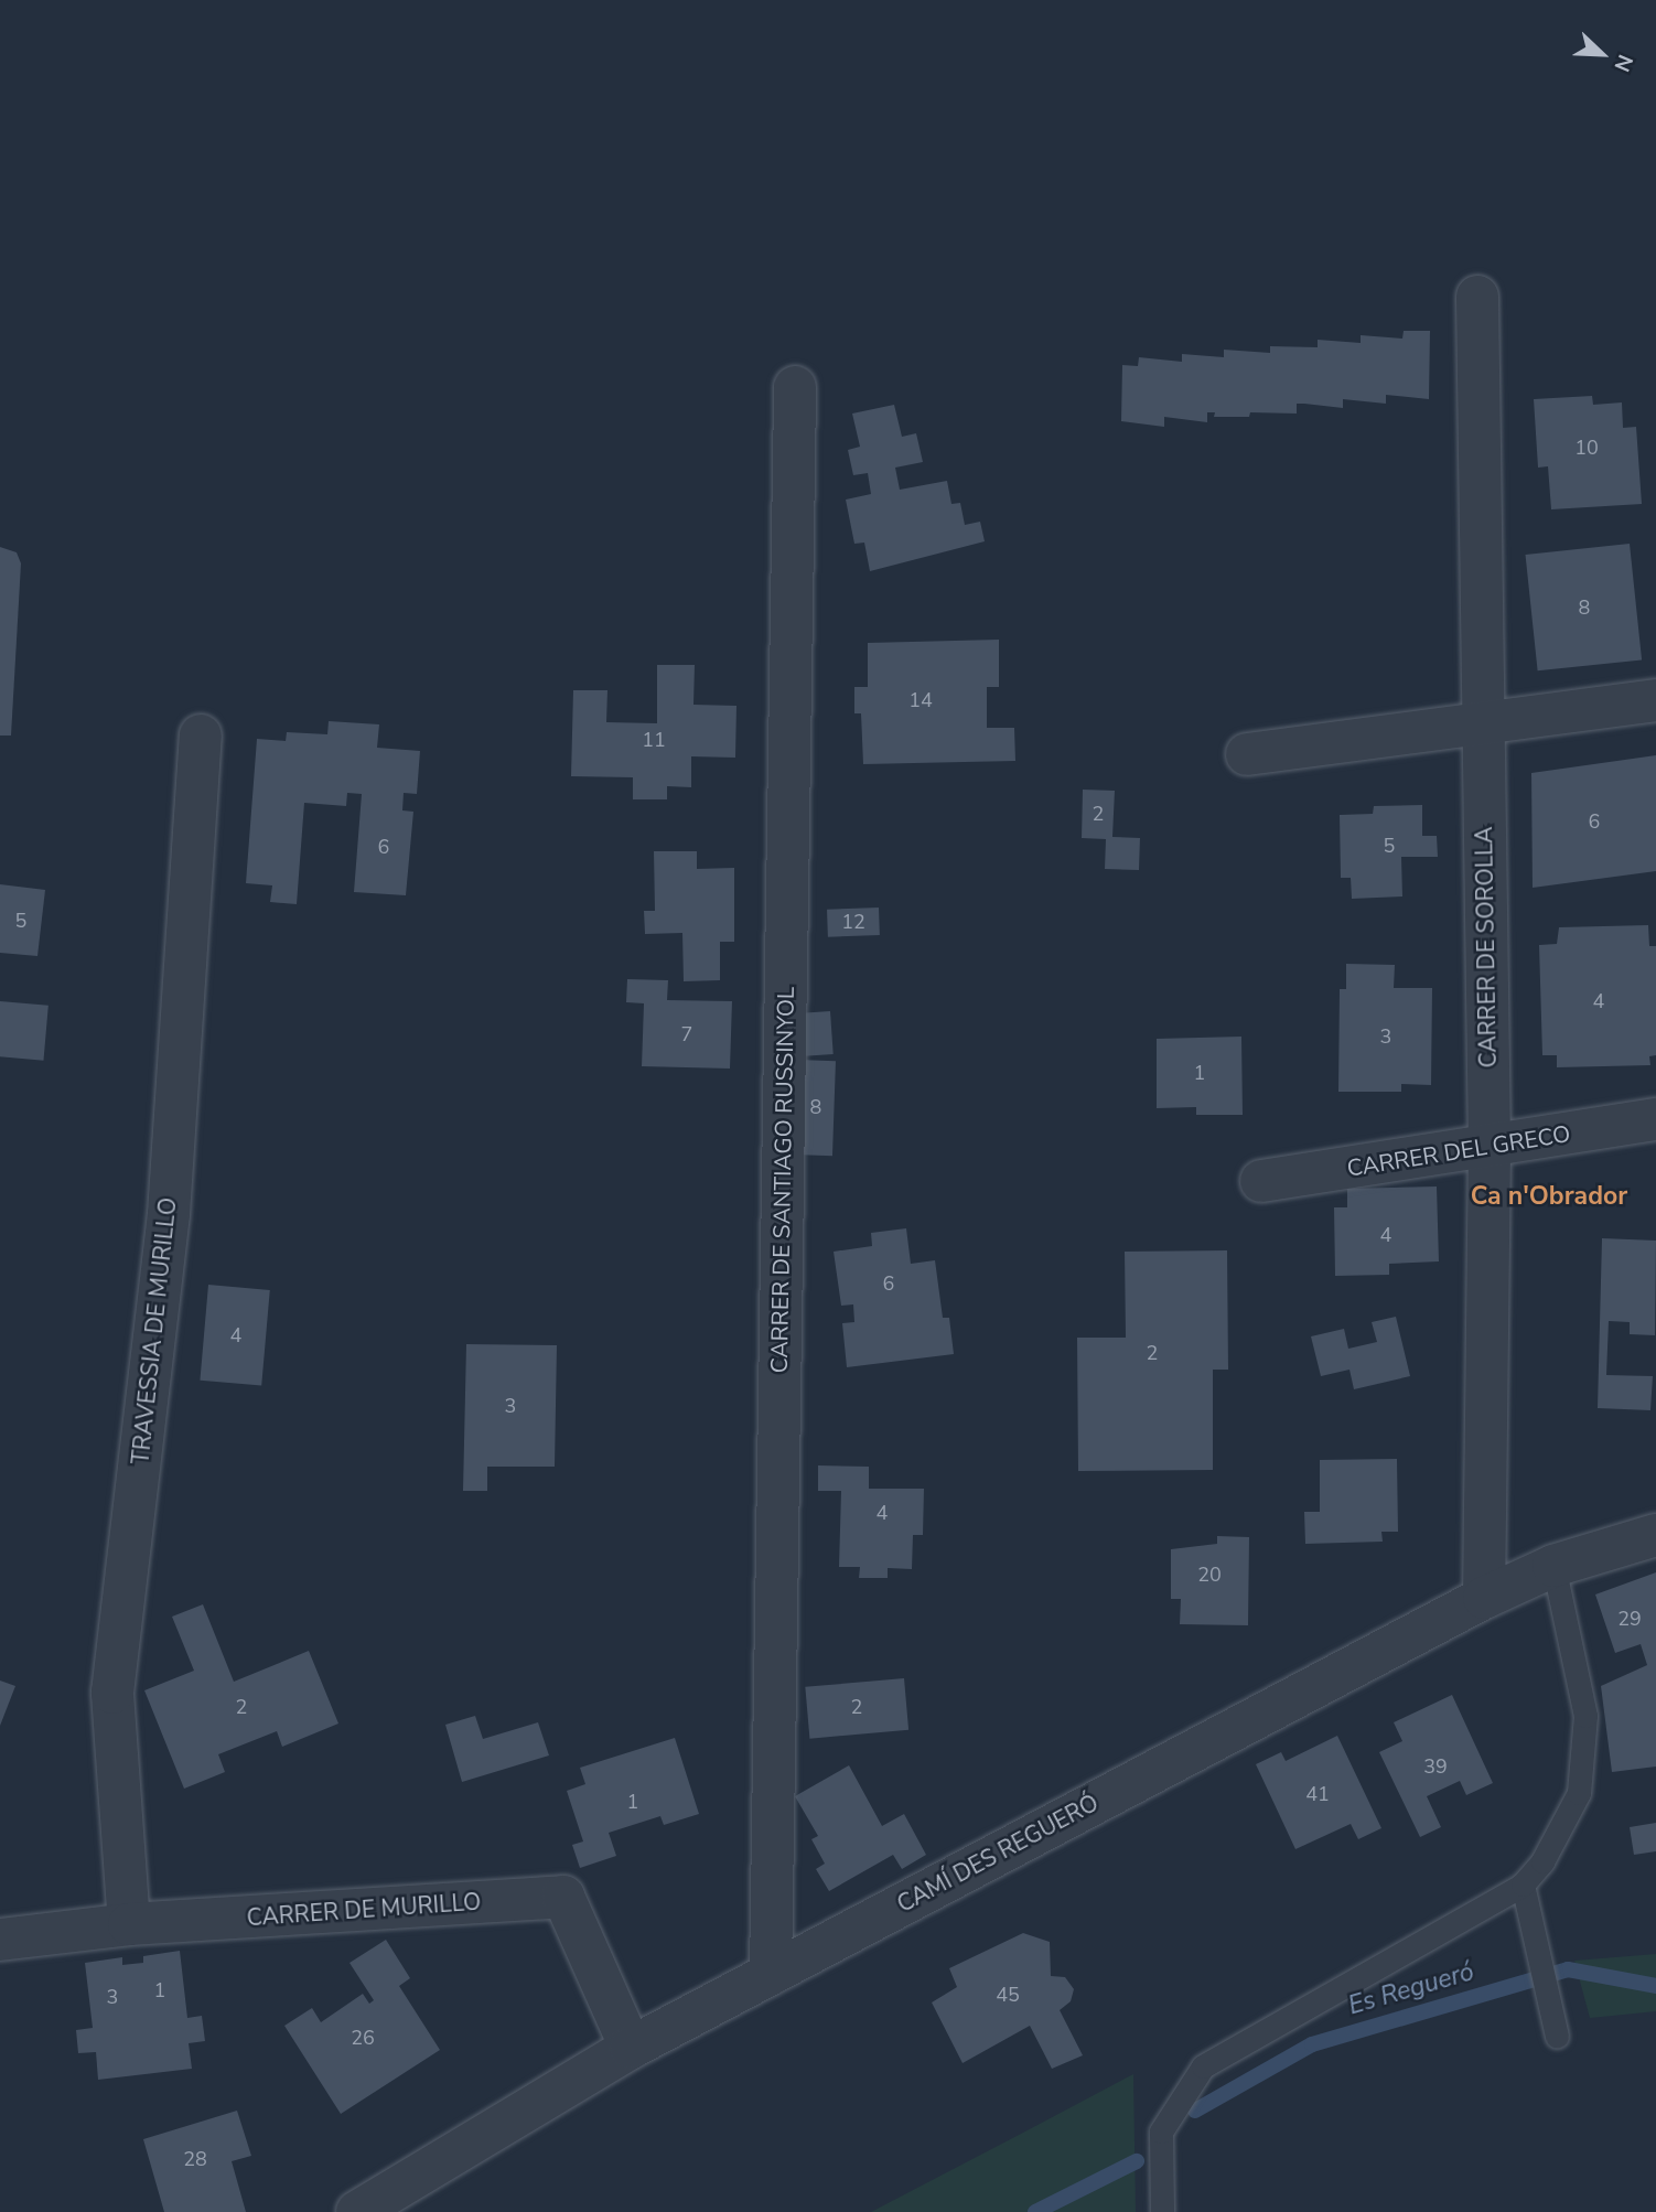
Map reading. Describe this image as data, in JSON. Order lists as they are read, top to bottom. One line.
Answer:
{"streets":{"street":["CARRER DE SOROLLA","CARRER DEL GRECO","CARRER DE SANTIAGO RUSSINYOL","TRAVESSIA DE MURILLO","CAMÍ DES REGUERÓ","CARRER DE MURILLO"]},"crossings":[["CARRER DE SOROLLA","CARRER DEL GRECO"],["CARRER DE SOROLLA","CAMÍ DES REGUERÓ"],["CARRER DE SANTIAGO RUSSINYOL","CAMÍ DES REGUERÓ"],["TRAVESSIA DE MURILLO","CARRER DE MURILLO"],["CAMÍ DES REGUERÓ","CARRER DE MURILLO"]],"districts":["Ca n'Obrador"],"water":["Es Regueró"],"house_numbers":["10","8","14","11","2","6","5","6","5","12","4","7","3","1","8","4","6","4","2","3","4","20","29","2","2","39","41","1","1","45","3","26","28"],"north":"bottom right"}
